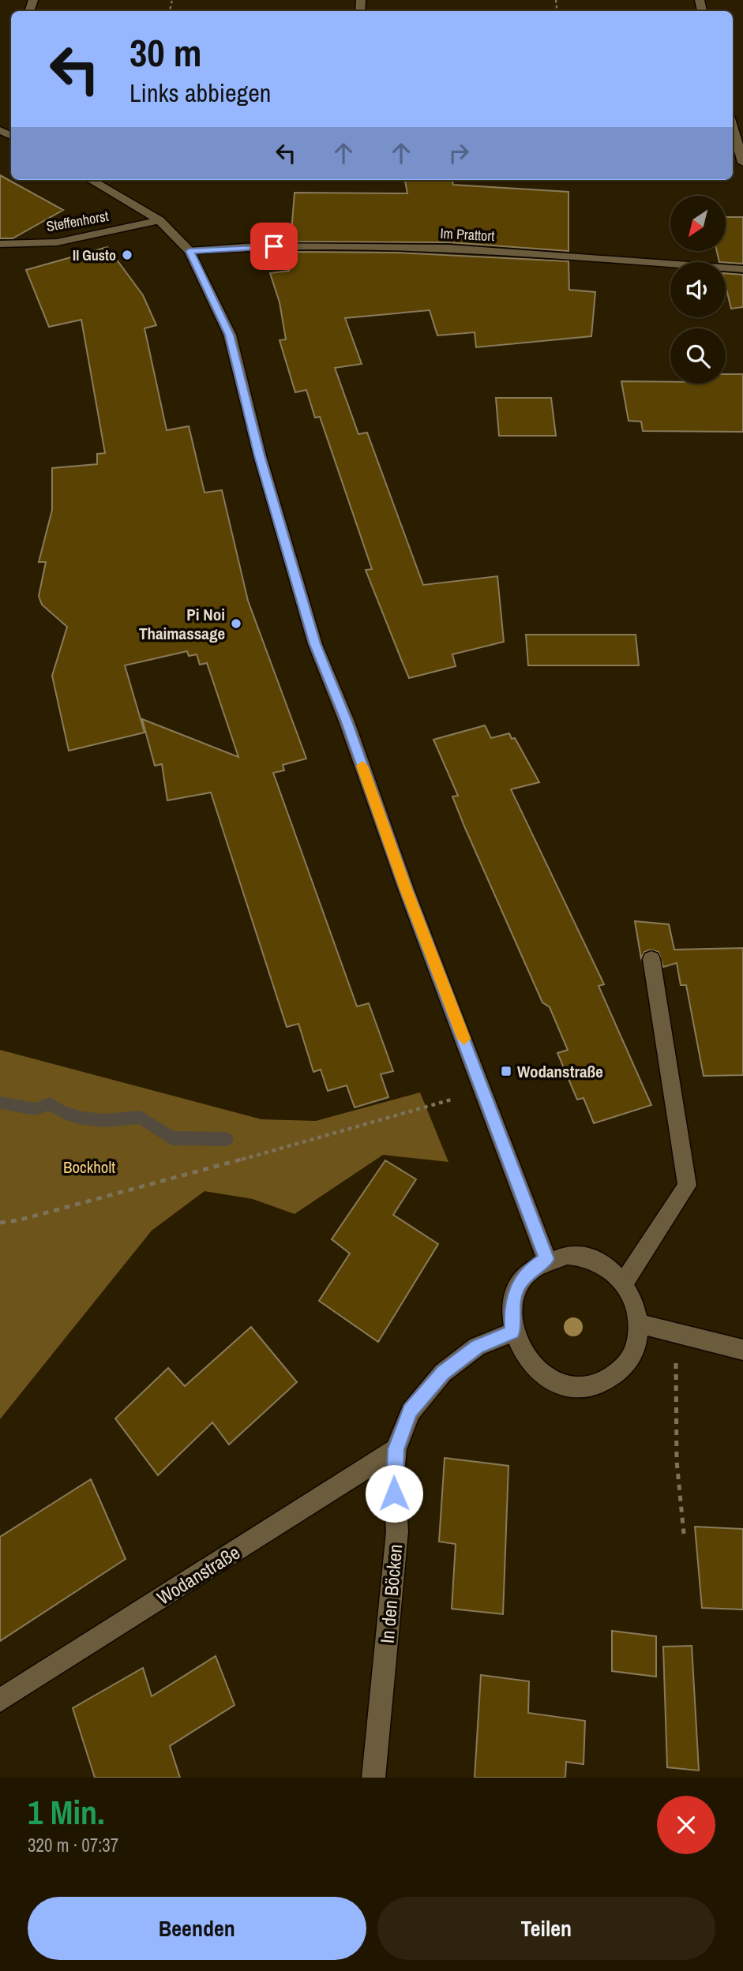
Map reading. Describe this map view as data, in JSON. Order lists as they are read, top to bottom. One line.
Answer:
{"streets":{"street":["Steffenhorst","Im Prattort","Wodanstraße","In den Böcken"]},"crossings":[["Wodanstraße","In den Böcken"]],"parks":["Bockholt"],"places":{"other":["Il Gusto","Pi Noi Thaimassage"],"transit":["Wodanstraße"]},"north":"bottom left","page":{"turn":["30 m","Links abbiegen"],"heading":["1 Min.","320 m · 07:37"],"buttons":["Beenden","Teilen"]}}
